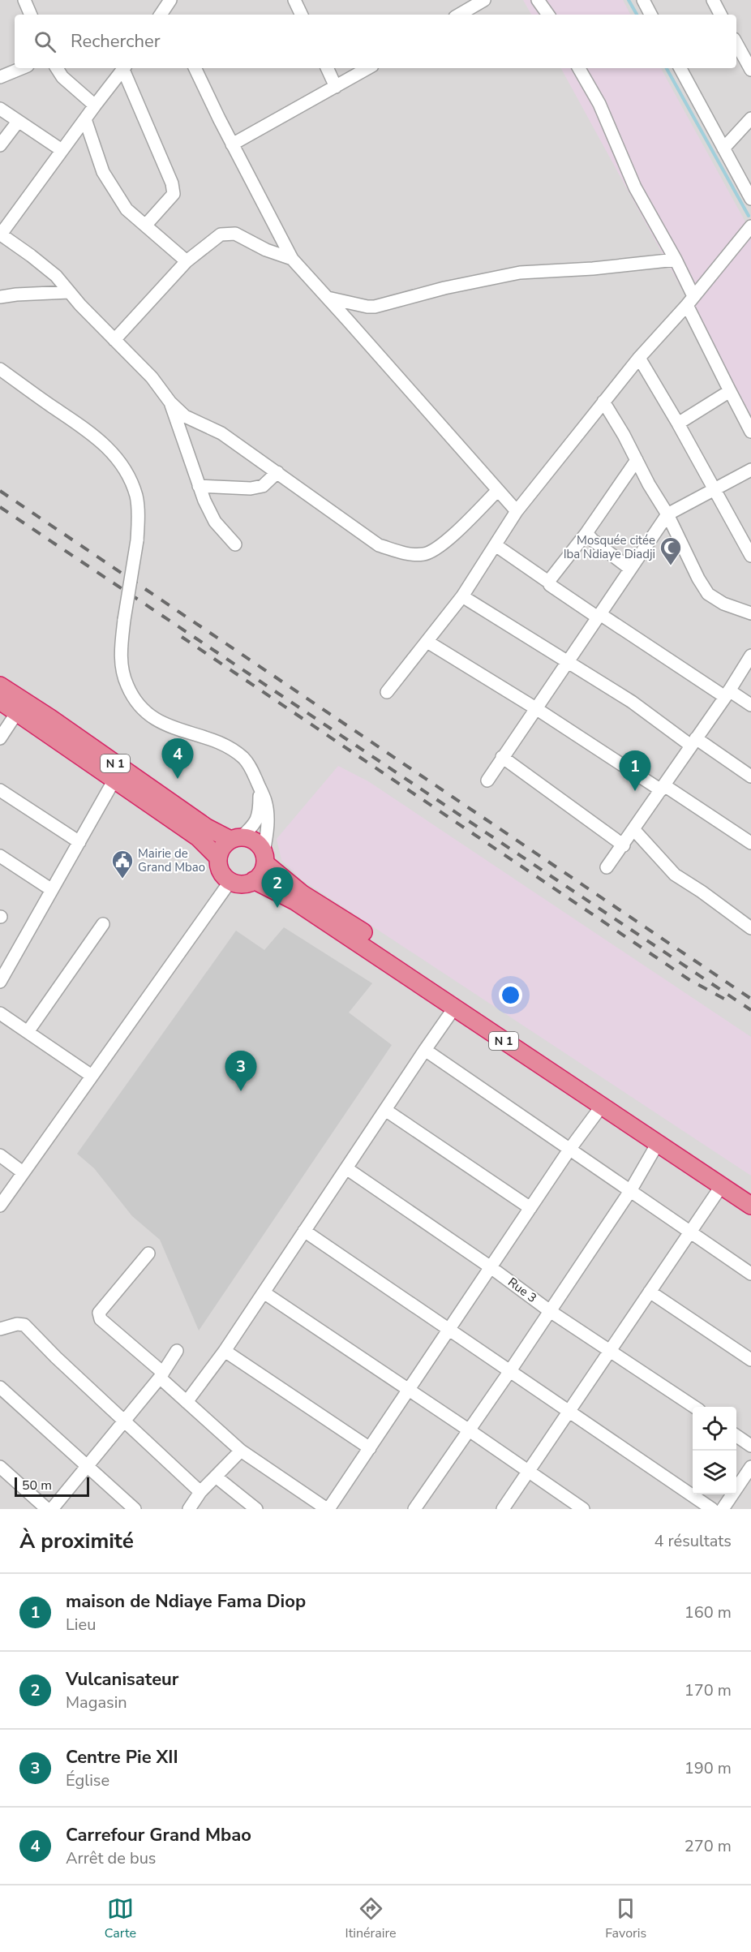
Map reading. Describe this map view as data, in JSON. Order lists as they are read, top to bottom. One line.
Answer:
{"streets":{"highway":["N 1"],"street":["Rue 3"]},"places":{"mosque":["Mosquée citée Iba Ndiaye Diadji"],"public building":["Mairie de Grand Mbao"]},"scale_bar":"50 m","page":{"search":"Rechercher","pins":["4","1","2","3"],"scale":"50 m","heading":["À proximité","4 résultats"],"list":[{"mark":"1","name":"maison de Ndiaye Fama Diop","note":"Lieu","value":"160 m"},{"mark":"2","name":"Vulcanisateur","note":"Magasin","value":"170 m"},{"mark":"3","name":"Centre Pie XII","note":"Église","value":"190 m"},{"mark":"4","name":"Carrefour Grand Mbao","note":"Arrêt de bus","value":"270 m"}],"nav":["Carte","Itinéraire","Favoris"]}}
